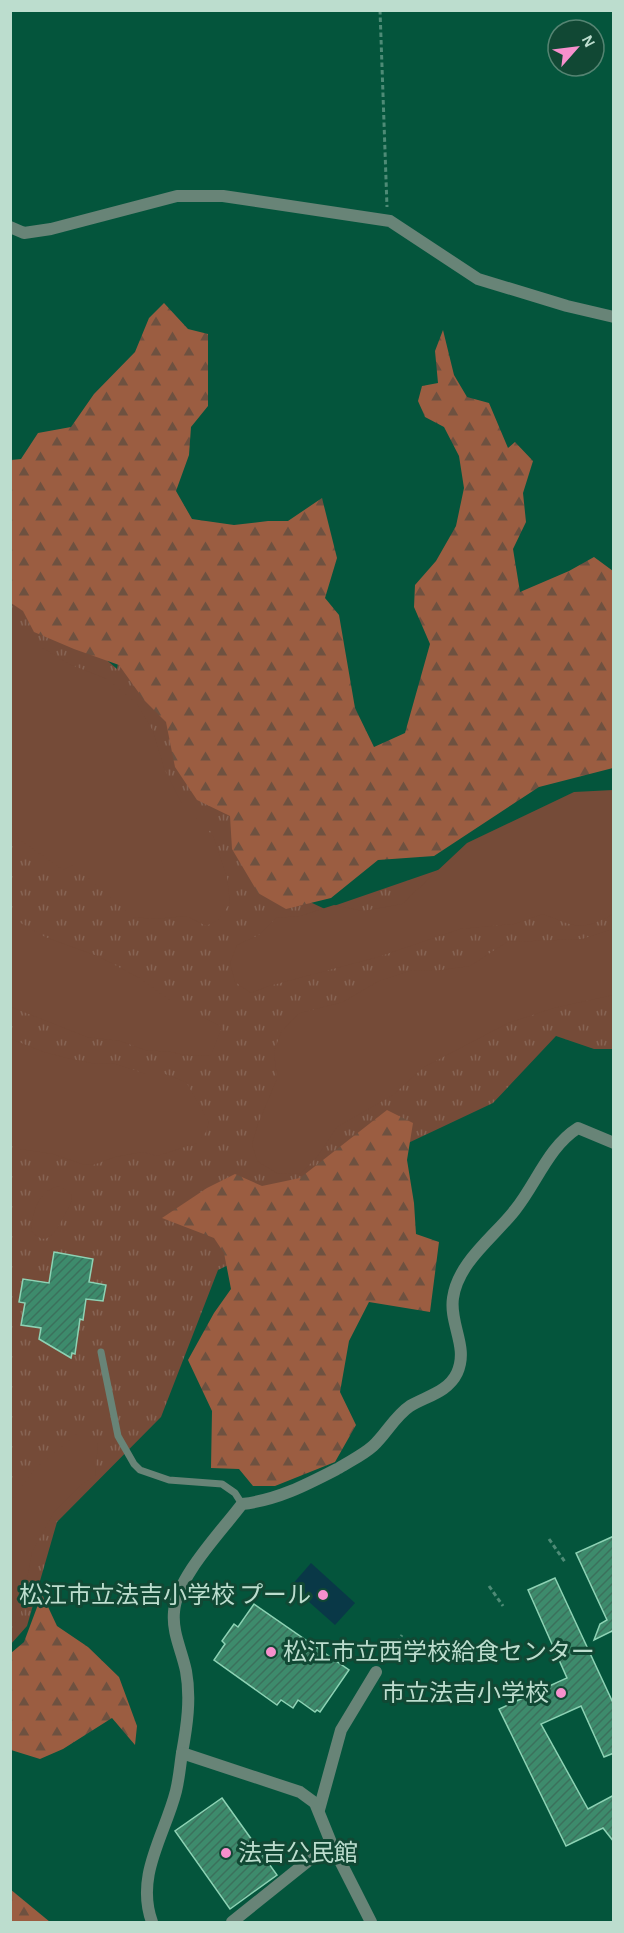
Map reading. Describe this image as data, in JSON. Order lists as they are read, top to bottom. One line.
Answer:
{"places":["松江市立法吉小学校 プール","松江市立西学校給食センター","市立法吉小学校","法吉公民館"],"north":"top right"}
